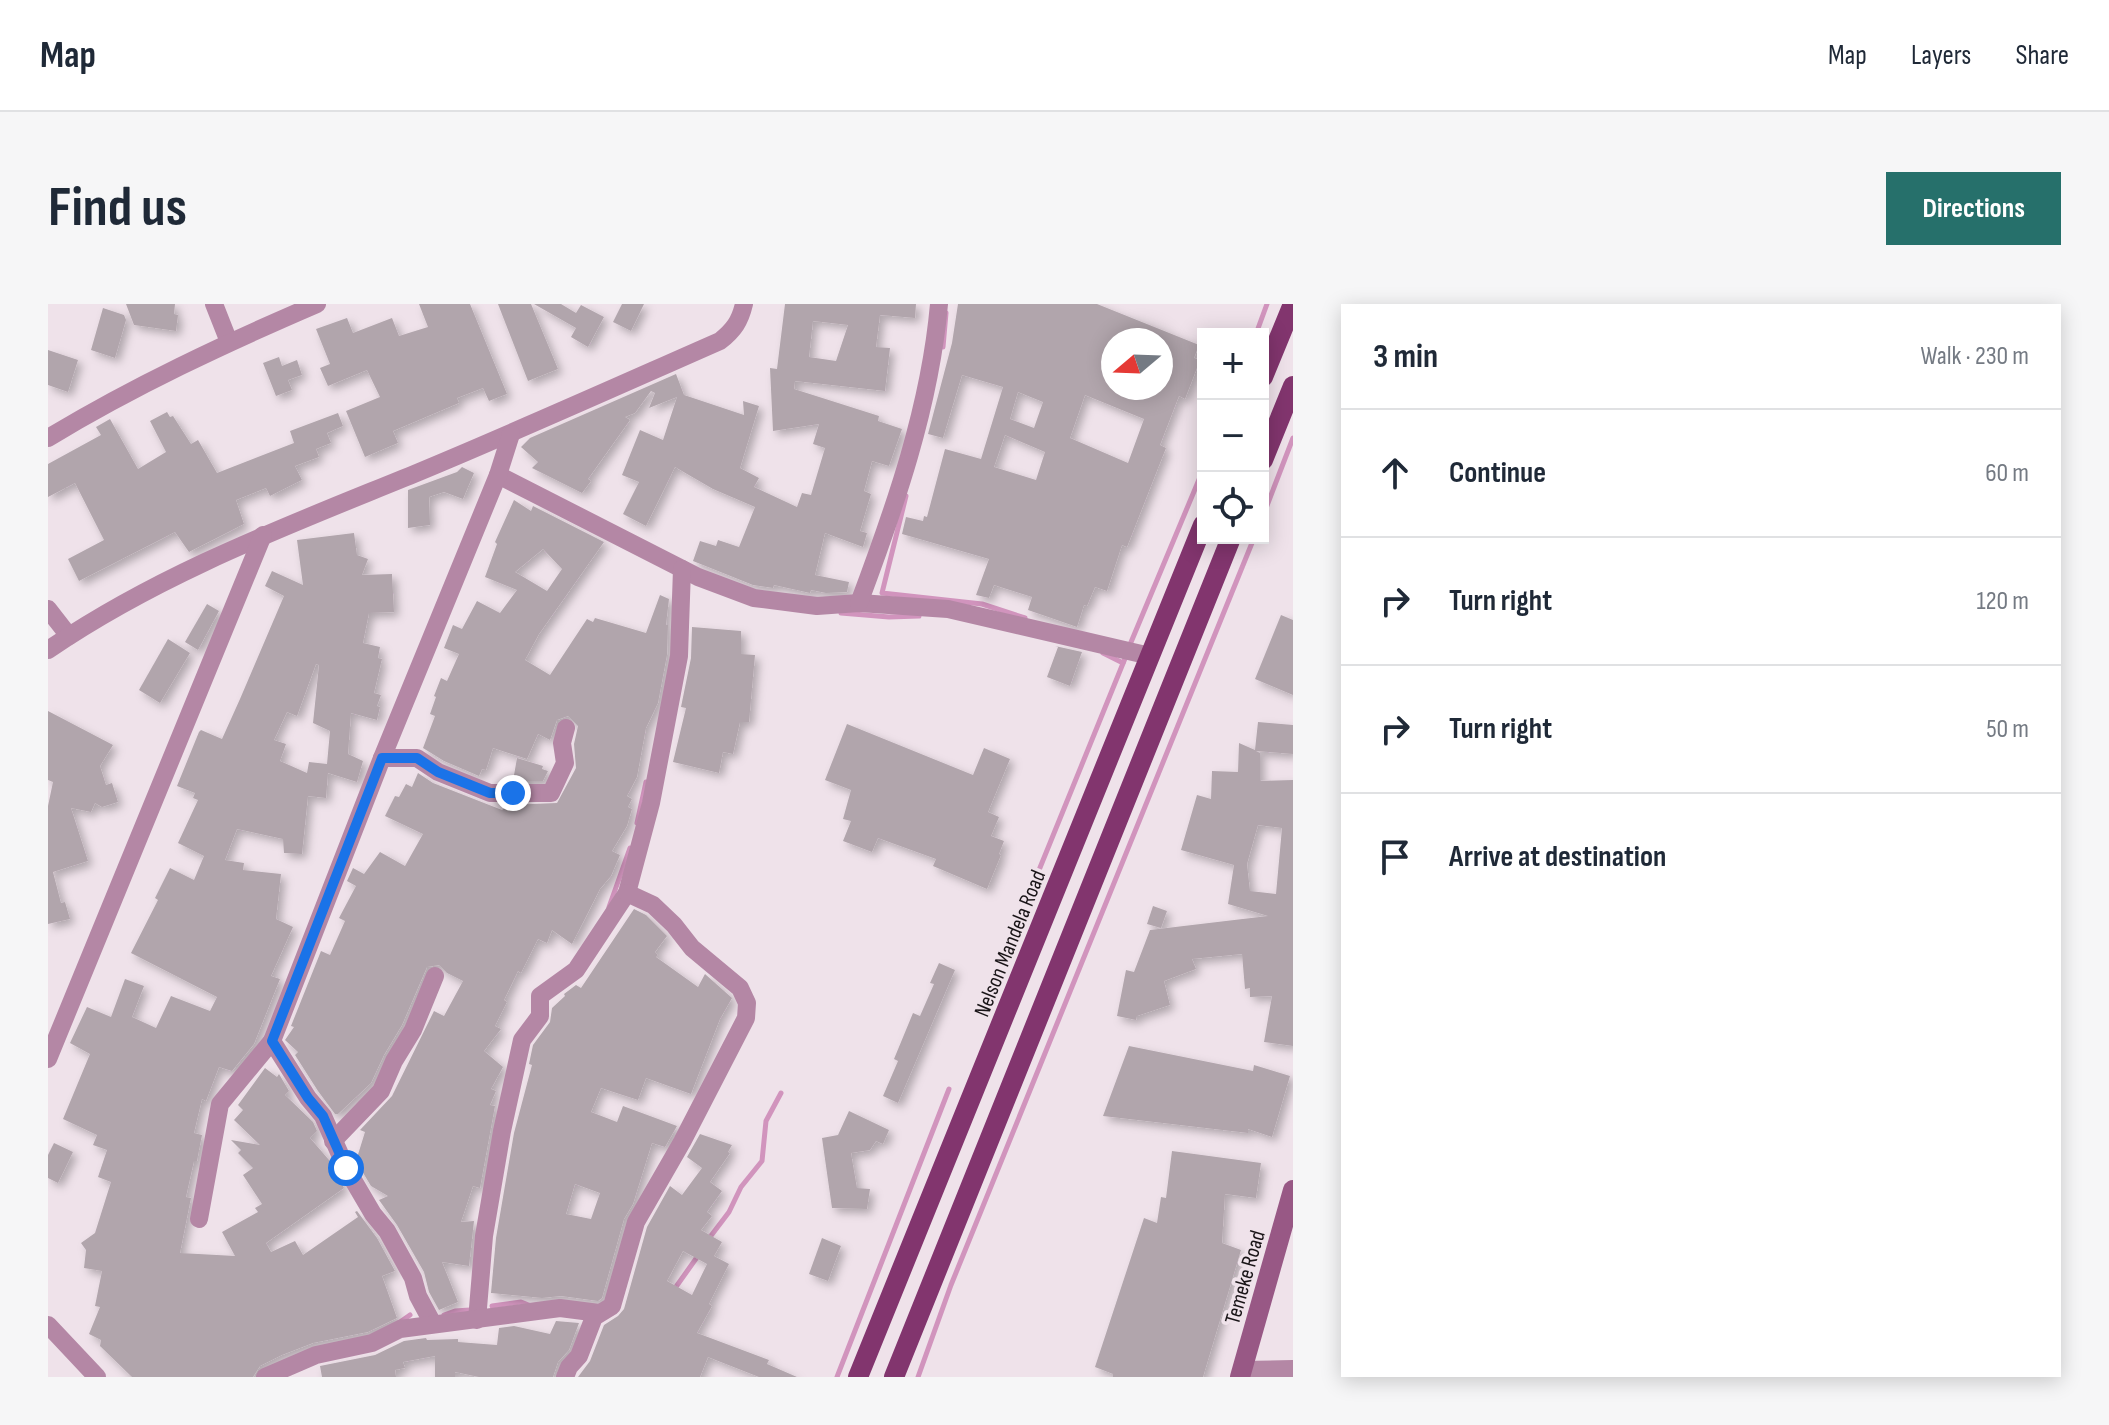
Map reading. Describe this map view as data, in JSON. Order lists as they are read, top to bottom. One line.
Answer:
{"streets":{"main road":["Nelson Mandela Road"],"street":["Temeke Road"]},"north":"left","page":{"header":"Map","nav":["Map","Layers","Share"],"buttons":"Directions","title":"Find us","heading":["3 min","Walk · 230 m"],"map_buttons":["+","−"],"list":[["Continue","60 m"],["Turn right","120 m"],["Turn right","50 m"],"Arrive at destination"]}}
